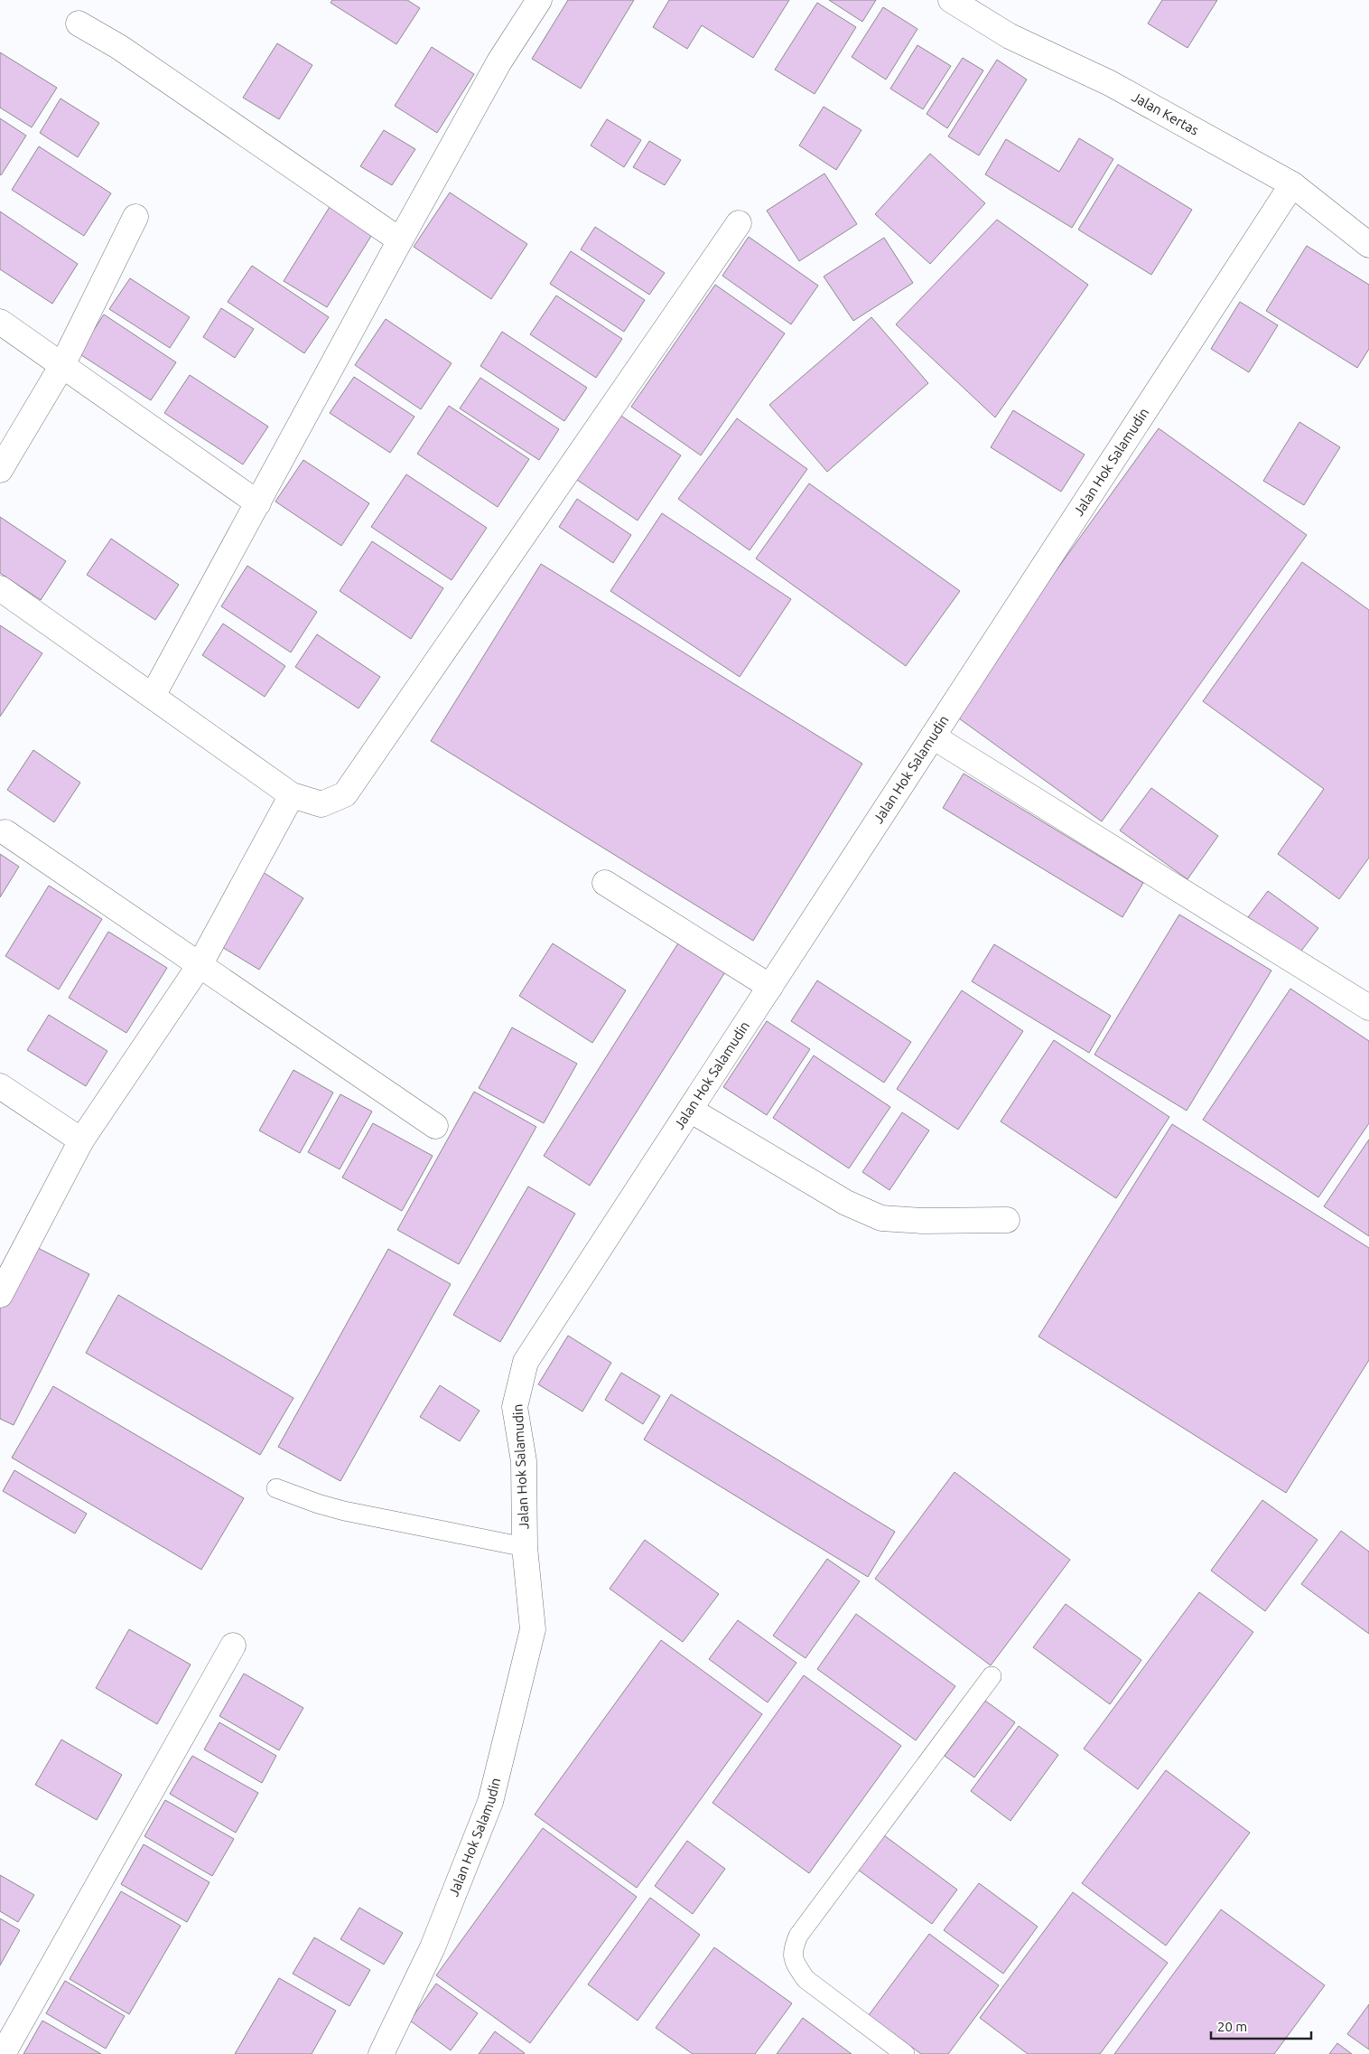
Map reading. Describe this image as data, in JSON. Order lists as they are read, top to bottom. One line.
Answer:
{"streets":{"street":["Jalan Kertas","Jalan Hok Salamudin"]},"crossings":[["Jalan Kertas","Jalan Hok Salamudin"]],"scale_bar":"20 m"}
